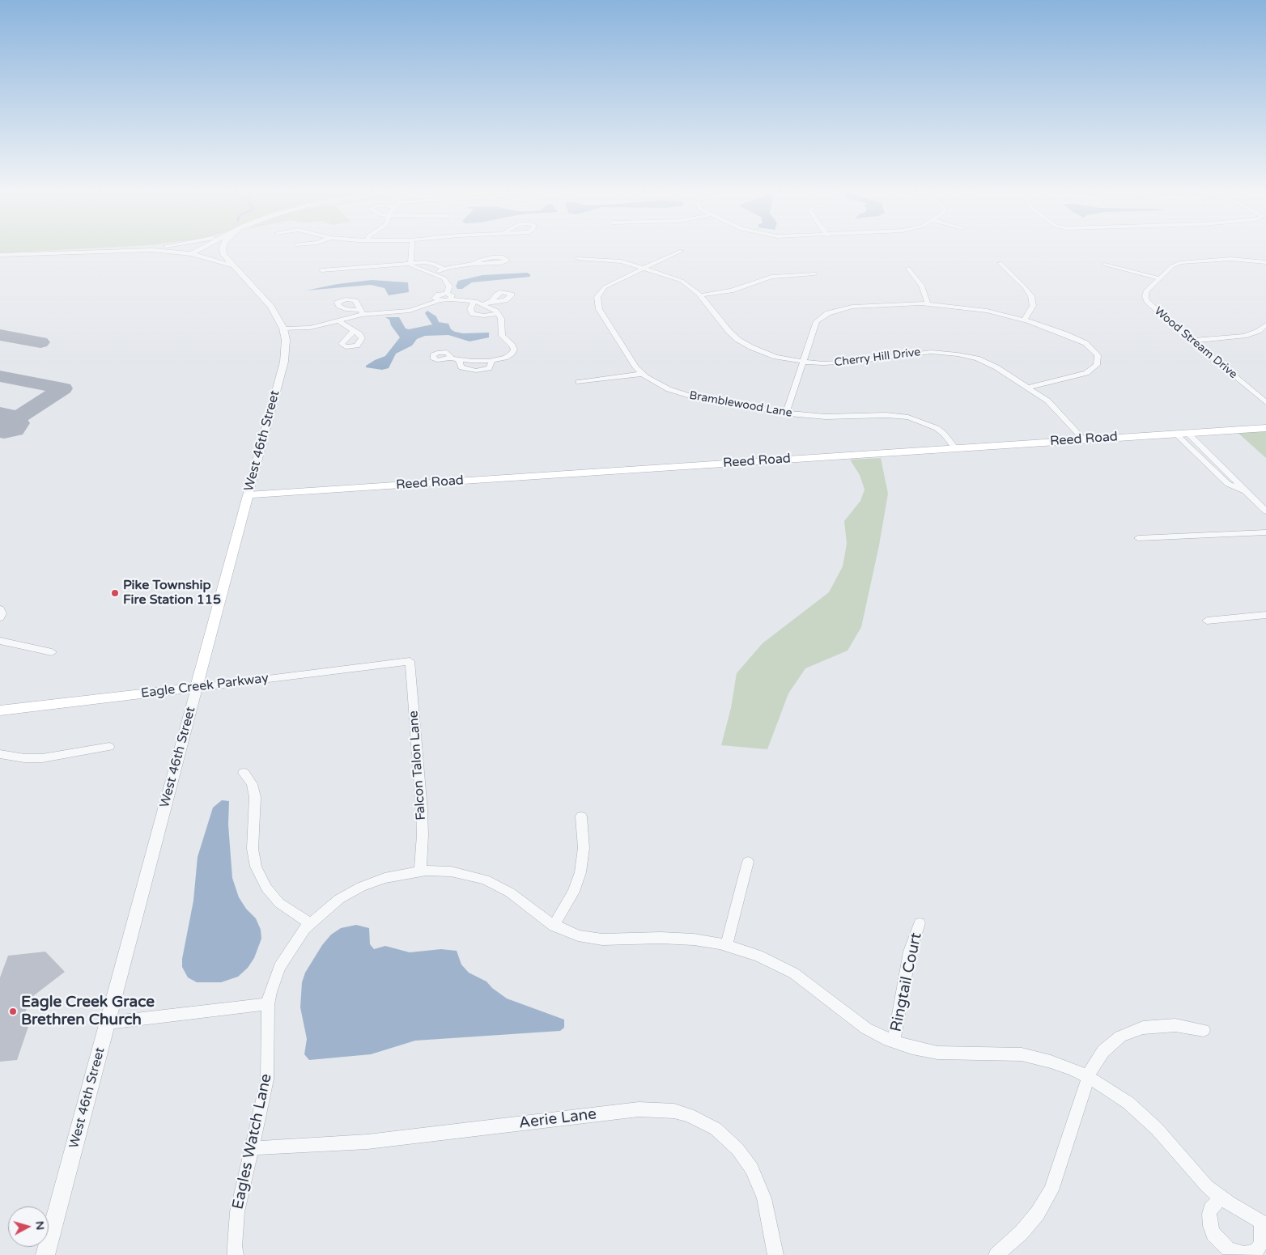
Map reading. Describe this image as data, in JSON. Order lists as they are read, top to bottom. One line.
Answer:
{"streets":{"main road":["Reed Road","West 46th Street","Eagle Creek Parkway"],"street":["Wood Stream Drive","Cherry Hill Drive","Bramblewood Lane","Falcon Talon Lane","Ringtail Court","Aerie Lane","Eagles Watch Lane"]},"crossings":[["Cherry Hill Drive","Bramblewood Lane"],["Cherry Hill Drive","Reed Road"],["Bramblewood Lane","Reed Road"],["Reed Road","West 46th Street"],["West 46th Street","Eagle Creek Parkway"],["Eagle Creek Parkway","Falcon Talon Lane"],["Falcon Talon Lane","Eagles Watch Lane"],["Ringtail Court","Eagles Watch Lane"],["Aerie Lane","Eagles Watch Lane"]],"places":["Pike Township Fire Station 115","Eagle Creek Grace Brethren Church"],"north":"right"}
